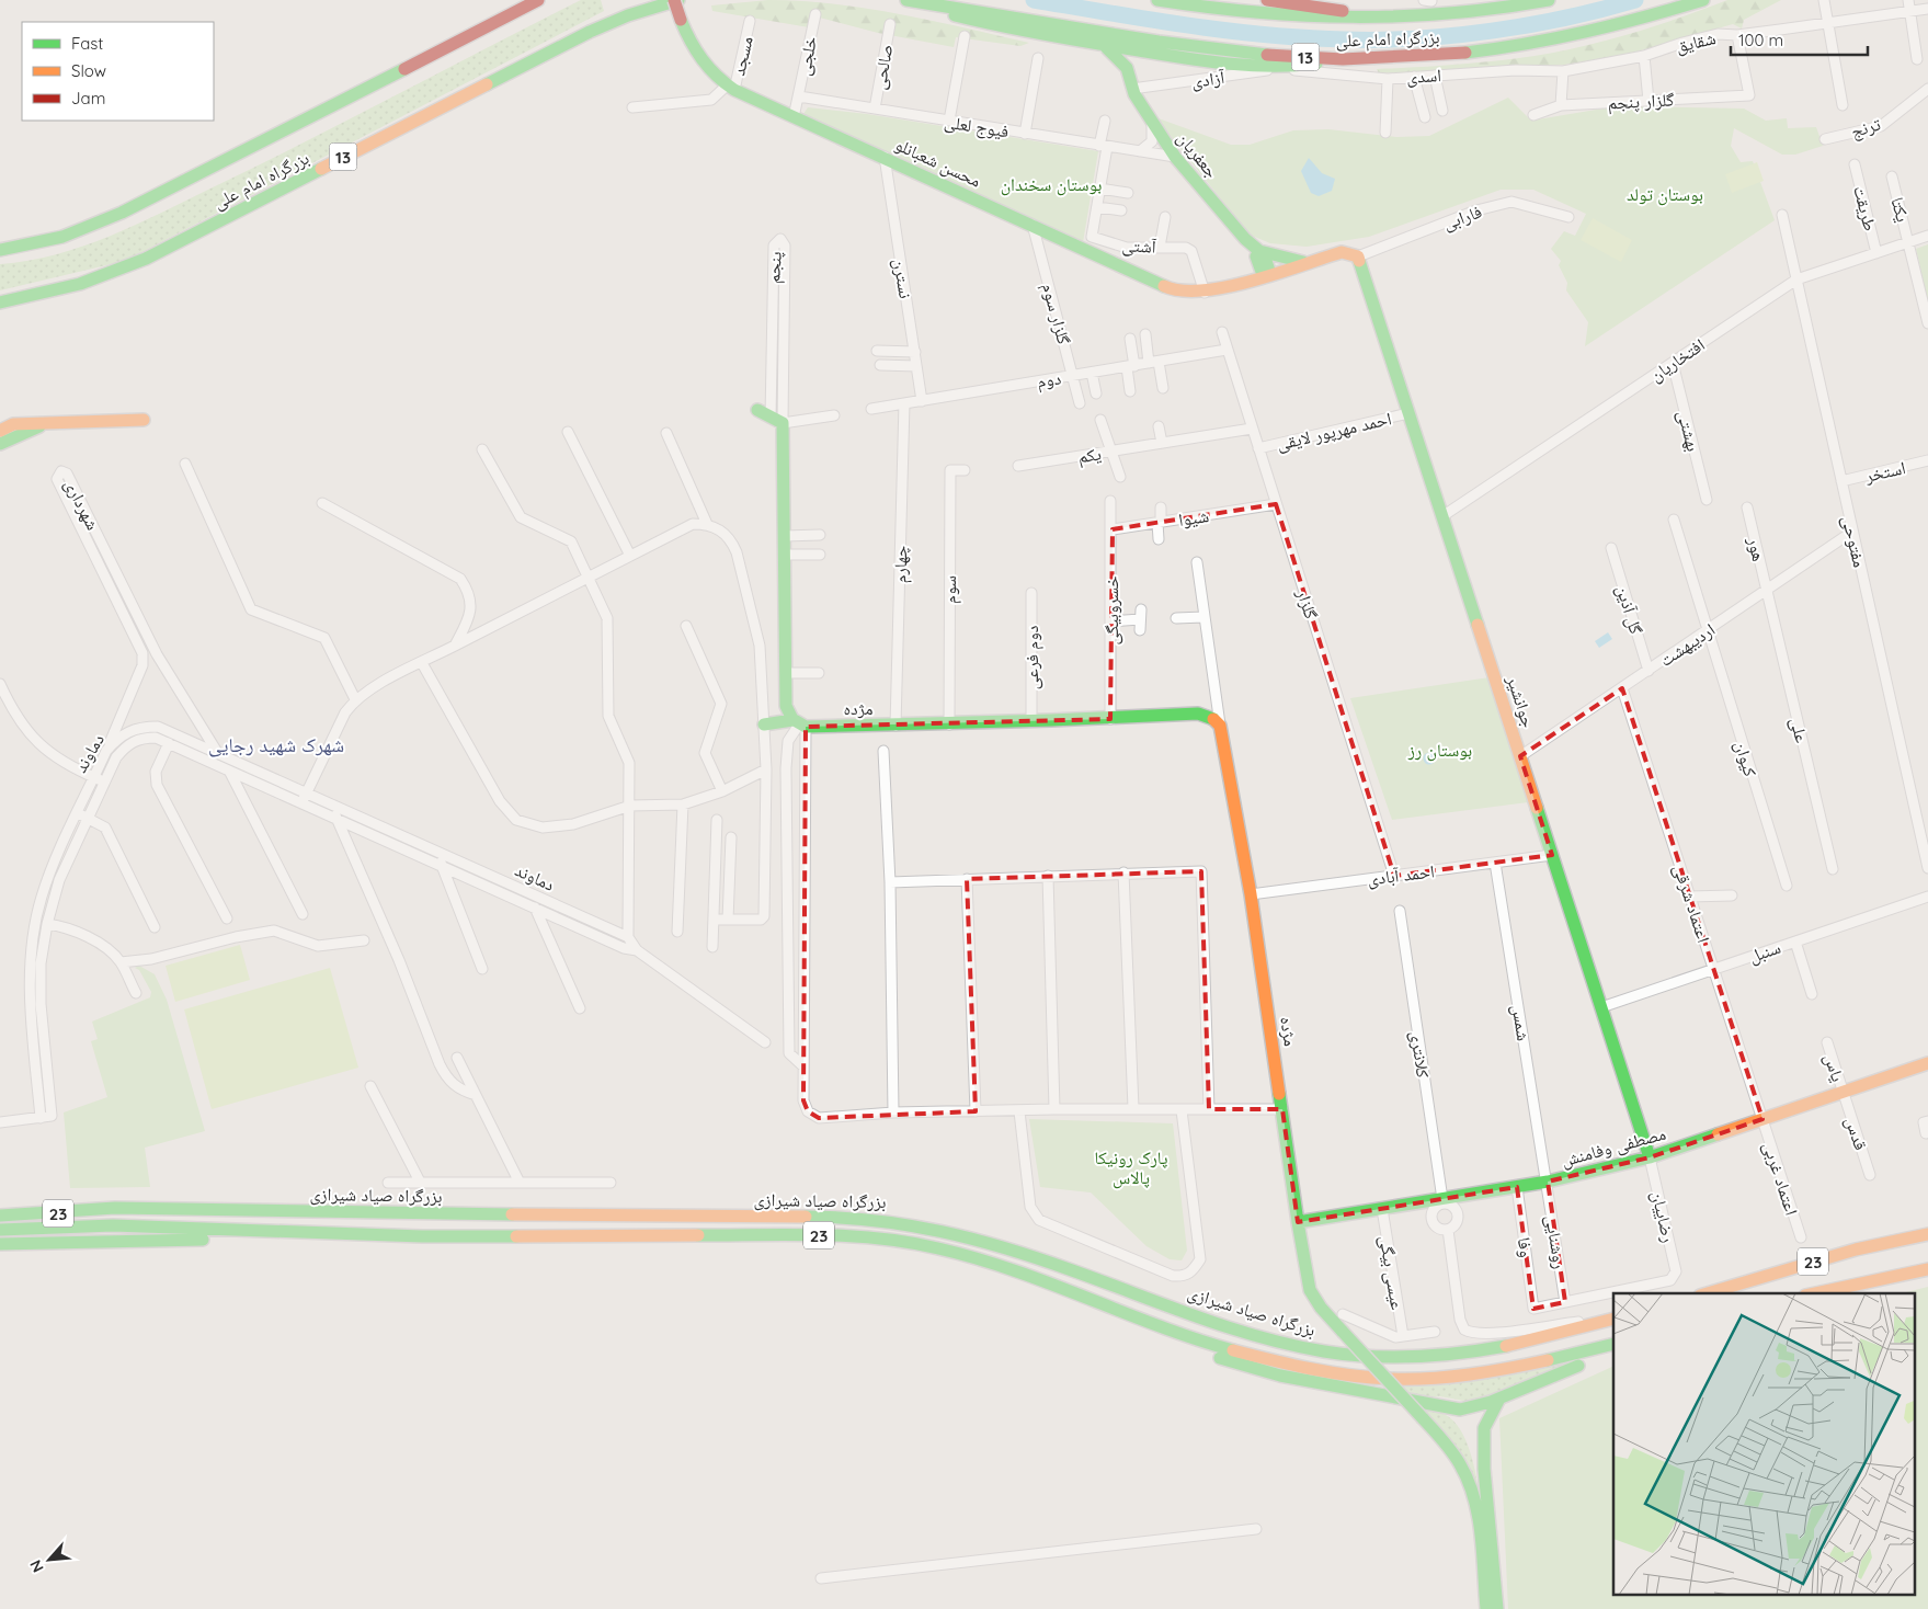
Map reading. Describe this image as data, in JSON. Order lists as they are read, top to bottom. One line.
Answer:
{"streets":{"main road":["بزرگراه امام علی","13","جعفریان","محسن شعبانلو","جوانشیر","مژده","مصطفی وفامنش","بزرگراه صیاد شیرازی","23"],"street":["شقایق","مسجد","خلجی","صالحی","اسدی","آزادی","گلزار پنجم","فیوج لعلی","ترنج","طریقت","یکتا","فارابی","آشتی","پنجم","نسترن","گلزار سوم","افتخاریان","دوم","احمد مهرپور لایقی","بهشتی","یکم","استخر","شهرداری","شیوا","مفتوحی","هور","چهارم","سوم","گلزار","گل آذین","خسروبیگی","اردیبهشت","دوم فرعی","علی","دماوند","کیوان","احمد آبادی","اعتماد شرقی","سنبل","شمس","کلانتری","یاس","قدس","اعتماد غربی","رضاییان","روشنایی","وفا","عیسی بیگی"]},"crossings":[["شقایق","اسدی"],["شقایق","گلزار پنجم"],["مسجد","محسن شعبانلو"],["خلجی","فیوج لعلی"],["صالحی","فیوج لعلی"],["اسدی","آزادی"],["آزادی","جعفریان"],["فیوج لعلی","جعفریان"],["محسن شعبانلو","فارابی"],["محسن شعبانلو","آشتی"],["محسن شعبانلو","نسترن"],["محسن شعبانلو","گلزار سوم"],["محسن شعبانلو","جوانشیر"],["طریقت","افتخاریان"],["یکتا","افتخاریان"],["فارابی","جوانشیر"],["نسترن","دوم"],["گلزار سوم","دوم"],["افتخاریان","بهشتی"],["افتخاریان","مفتوحی"],["افتخاریان","جوانشیر"],["دوم","چهارم"],["دوم","گلزار"],["احمد مهرپور لایقی","گلزار"],["احمد مهرپور لایقی","جوانشیر"],["یکم","گلزار"],["استخر","مفتوحی"],["شهرداری","دماوند"],["شیوا","گلزار"],["شیوا","خسروبیگی"],["مفتوحی","اردیبهشت"],["هور","اردیبهشت"],["هور","علی"],["چهارم","مژده"],["سوم","مژده"],["گلزار","احمد آبادی"],["گل آذین","اردیبهشت"],["خسروبیگی","مژده"],["اردیبهشت","جوانشیر"],["اردیبهشت","علی"],["اردیبهشت","کیوان"],["اردیبهشت","اعتماد شرقی"],["دوم فرعی","مژده"],["جوانشیر","احمد آبادی"],["جوانشیر","سنبل"],["جوانشیر","مصطفی وفامنش"],["جوانشیر","رضاییان"],["مژده","احمد آبادی"],["مژده","مصطفی وفامنش"],["احمد آبادی","شمس"],["اعتماد شرقی","سنبل"],["اعتماد شرقی","مصطفی وفامنش"],["اعتماد شرقی","اعتماد غربی"],["شمس","مصطفی وفامنش"],["شمس","روشنایی"],["کلانتری","مصطفی وفامنش"],["یاس","قدس"],["یاس","مصطفی وفامنش"],["قدس","مصطفی وفامنش"],["مصطفی وفامنش","اعتماد غربی"],["مصطفی وفامنش","رضاییان"],["مصطفی وفامنش","روشنایی"],["مصطفی وفامنش","وفا"],["مصطفی وفامنش","عیسی بیگی"],["رضاییان","روشنایی"],["رضاییان","وفا"],["روشنایی","وفا"]],"districts":["شهرک شهید رجایی"],"parks":["بوستان سخندان","بوستان تولد","بوستان رز","پارک رونیکا پالاس"],"legend":["Fast","Slow","Jam"],"scale_bar":"100 m","north":"bottom left"}
